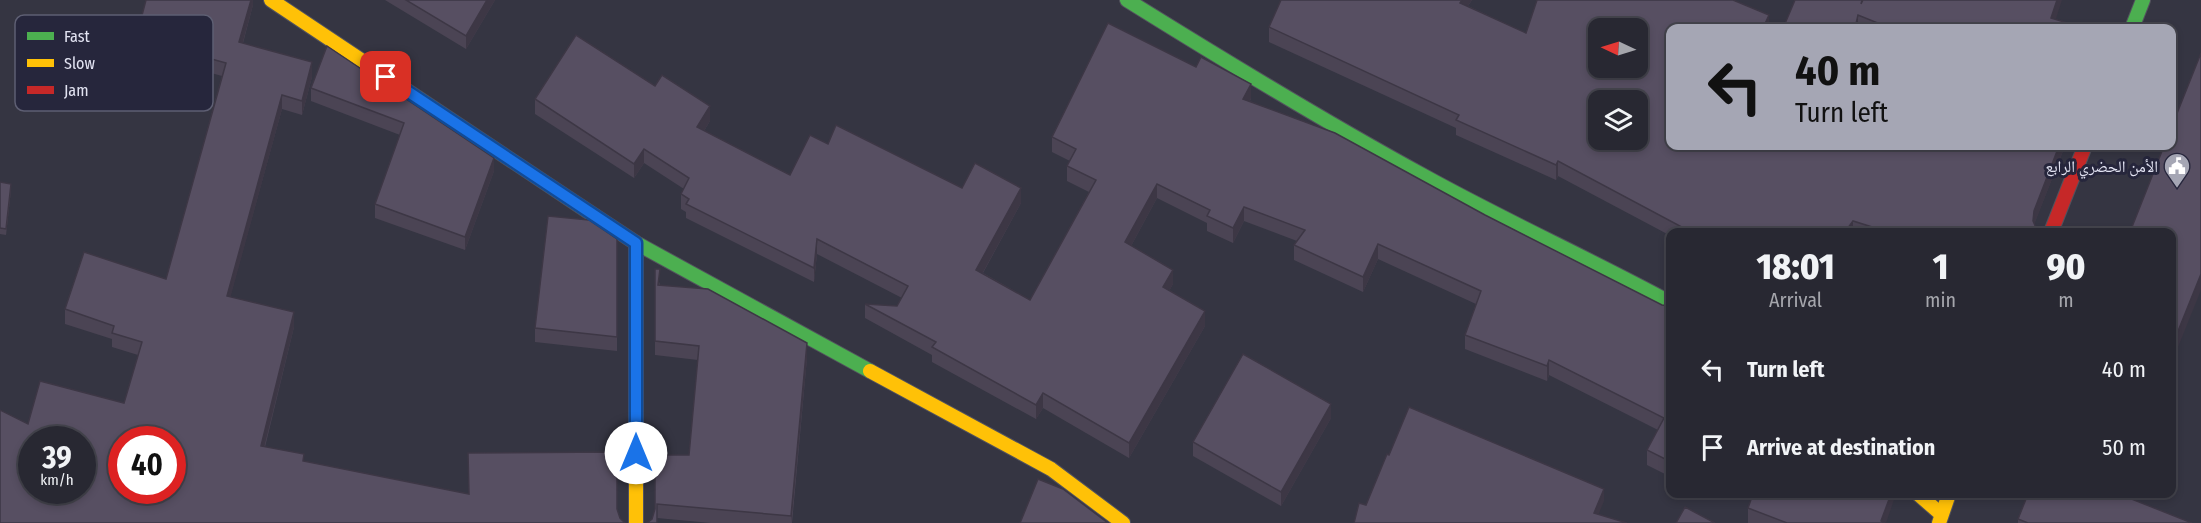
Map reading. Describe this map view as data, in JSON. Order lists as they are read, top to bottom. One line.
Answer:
{"places":{"public building":["الأمن الحضري الرابع"]},"legend":["Fast","Slow","Jam"],"north":"left","page":{"turn":["40 m","Turn left"],"eta":["18:01","Arrival","1","min","90","m"],"list":[{"name":"Turn left","value":"40 m"},{"name":"Arrive at destination","value":"50 m"}],"speed":"39 km/h","limit":"40"}}
